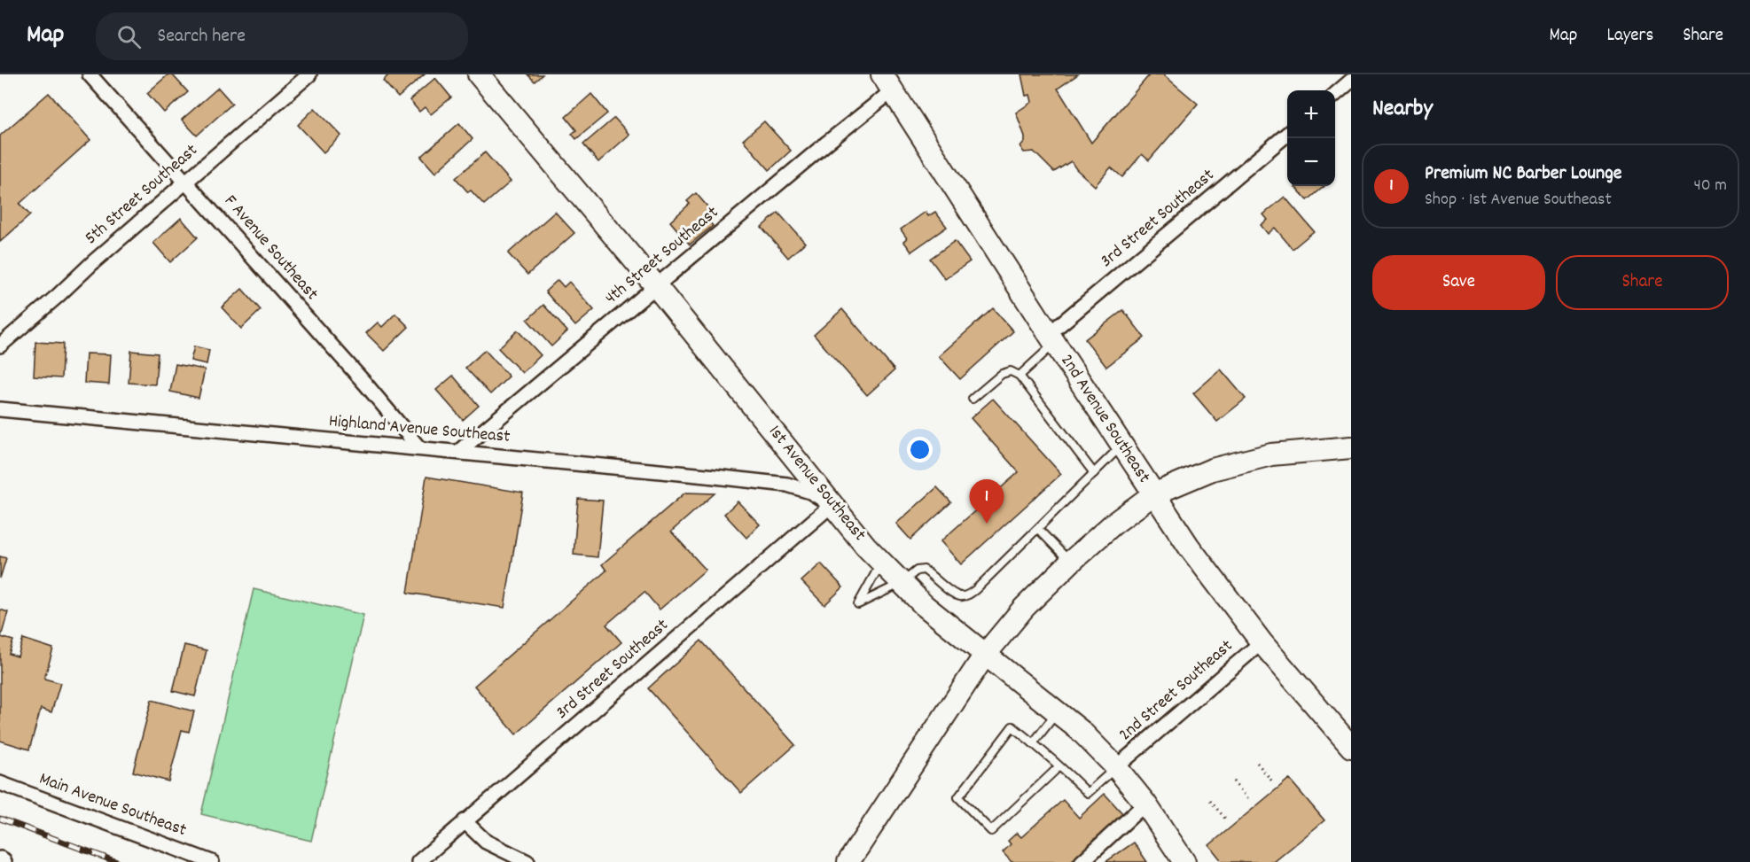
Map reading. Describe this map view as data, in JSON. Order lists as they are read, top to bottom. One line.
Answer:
{"streets":{"main road":["2nd Avenue Southeast","1st Avenue Southeast"],"street":["5th Street Southeast","3rd Street Southeast","F Avenue Southeast","4th Street Southeast","Highland Avenue Southeast","2nd Street Southeast","Main Avenue Southeast"]},"crossings":[["5th Street Southeast","F Avenue Southeast"],["3rd Street Southeast","2nd Avenue Southeast"],["3rd Street Southeast","Highland Avenue Southeast"],["3rd Street Southeast","1st Avenue Southeast"],["F Avenue Southeast","Highland Avenue Southeast"],["4th Street Southeast","2nd Avenue Southeast"],["4th Street Southeast","Highland Avenue Southeast"],["4th Street Southeast","1st Avenue Southeast"],["2nd Avenue Southeast","2nd Street Southeast"],["Highland Avenue Southeast","1st Avenue Southeast"],["1st Avenue Southeast","2nd Street Southeast"]],"page":{"header":"Map","search":"Search here","nav":["Map","Layers","Share"],"heading":"Nearby","map_buttons":["+","−"],"list":[{"mark":"1","name":"Premium NC Barber Lounge","note":"Shop · 1st Avenue Southeast","value":"40 m"}],"buttons":["Save","Share"],"pins":"1"}}
